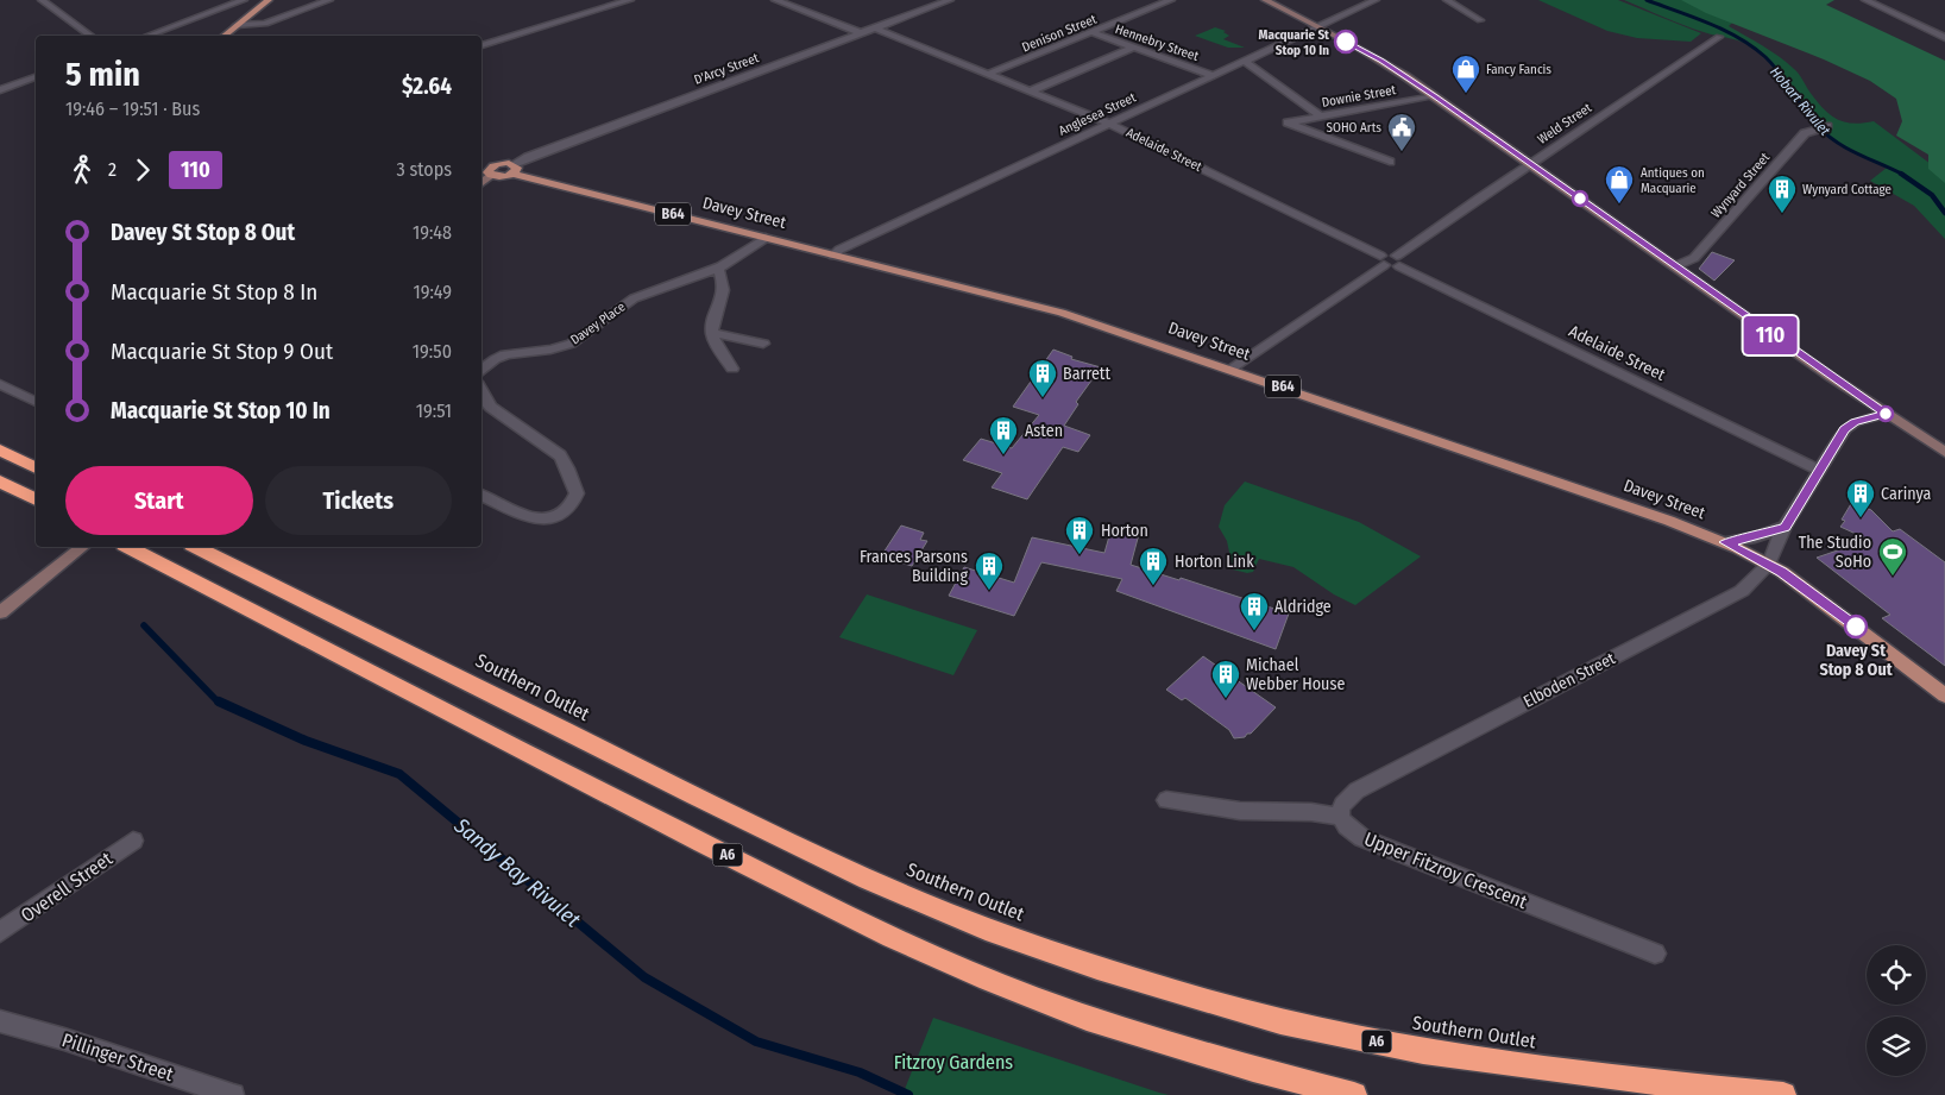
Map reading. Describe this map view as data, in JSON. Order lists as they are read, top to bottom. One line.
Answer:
{"streets":{"highway":["Southern Outlet","A6"],"main road":["Davey Street","B64"],"street":["Denison Street","Hennebry Street","D'Arcy Street","Downie Street","Anglesea Street","Weld Street","Adelaide Street","Wynyard Street","Davey Place","Elboden Street","Upper Fitzroy Crescent","Overell Street","Pillinger Street"]},"crossings":[["Denison Street","Hennebry Street"],["Denison Street","Adelaide Street"],["Hennebry Street","Anglesea Street"],["D'Arcy Street","Adelaide Street"],["D'Arcy Street","Davey Street"],["D'Arcy Street","B64"],["Anglesea Street","Adelaide Street"],["Anglesea Street","Davey Street"],["Weld Street","Adelaide Street"],["Adelaide Street","Elboden Street"],["Davey Street","B64"],["Davey Street","Davey Place"],["Davey Street","Elboden Street"],["Elboden Street","Upper Fitzroy Crescent"]],"water":["Hobart Rivulet","Sandy Bay Rivulet"],"parks":["Fitzroy Gardens"],"places":{"other":["Macquarie St Stop 10 In","Davey St Stop 8 Out"],"shop":["Fancy Fancis","Antiques on Macquarie"],"public building":["SOHO Arts"],"building":["Wynyard Cottage","Barrett","Asten","Carinya","Horton","Horton Link","Frances Parsons Building","Aldridge","Michael Webber House"],"sports":["The Studio SoHo"]},"lines":["bus line 110"],"page":{"on_map":"110","heading":["5 min","19:46 – 19:51 · Bus","$2.64"],"legs":["2","110","3 stops"],"list":[{"name":"Davey St Stop 8 Out","value":"19:48"},{"name":"Macquarie St Stop 8 In","value":"19:49"},{"name":"Macquarie St Stop 9 Out","value":"19:50"},{"name":"Macquarie St Stop 10 In","value":"19:51"}],"buttons":["Start","Tickets"]}}
